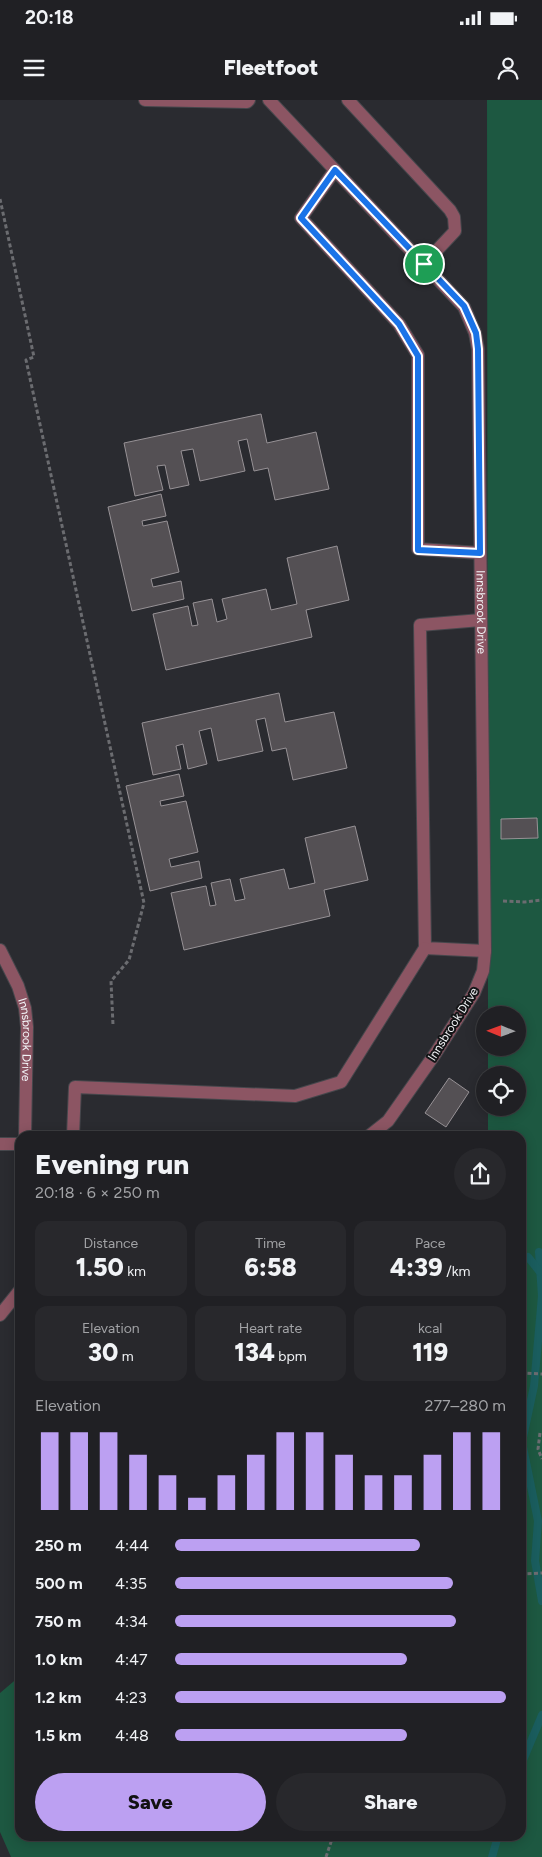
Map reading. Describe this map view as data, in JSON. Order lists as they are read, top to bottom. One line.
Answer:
{"streets":{"street":["Innsbrook Drive"]},"north":"left","page":{"status":"20:18","header":"Fleetfoot","heading":["Evening run","20:18 · 6 × 250 m"],"stats":[["Distance","1.50 km"],["Time","6:58"],["Pace","4:39 /km"],["Elevation","30 m"],["Heart rate","134 bpm"],["kcal","119"]],"chart":["Elevation","277–280 m"],"list":[{"name":"250 m","note":"4:44"},{"name":"500 m","note":"4:35"},{"name":"750 m","note":"4:34"},{"name":"1.0 km","note":"4:47"},{"name":"1.2 km","note":"4:23"},{"name":"1.5 km","note":"4:48"}],"buttons":["Save","Share"]}}
